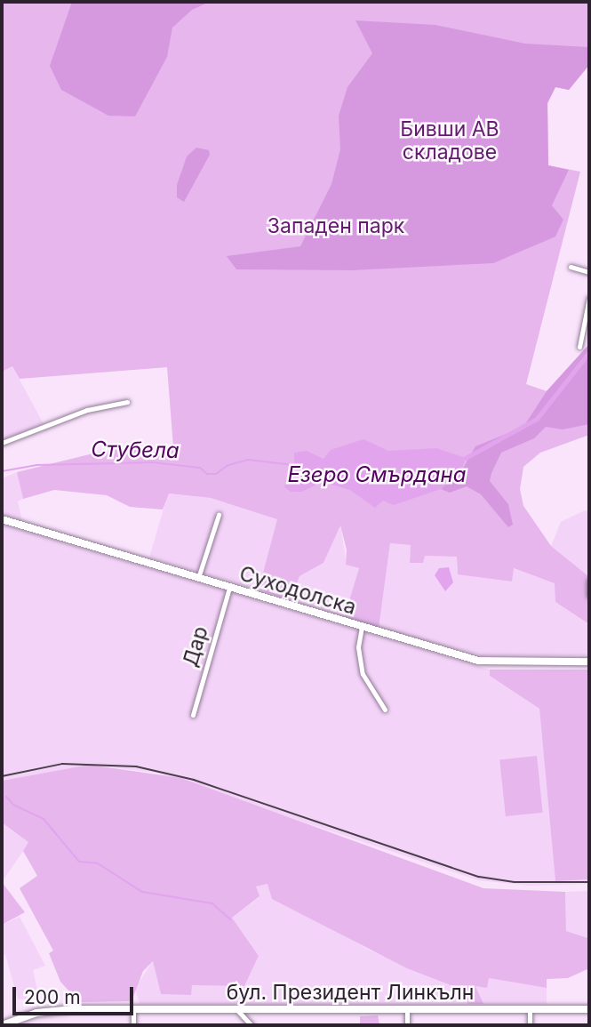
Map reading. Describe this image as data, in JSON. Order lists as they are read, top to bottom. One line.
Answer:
{"streets":{"street":["Суходолска","Дар","бул. Президент Линкълн"]},"crossings":[["Суходолска","Дар"]],"water":["Стубела","Езеро Смърдана"],"parks":["Бивши АВ складове","Западен парк"],"scale_bar":"200 m"}
